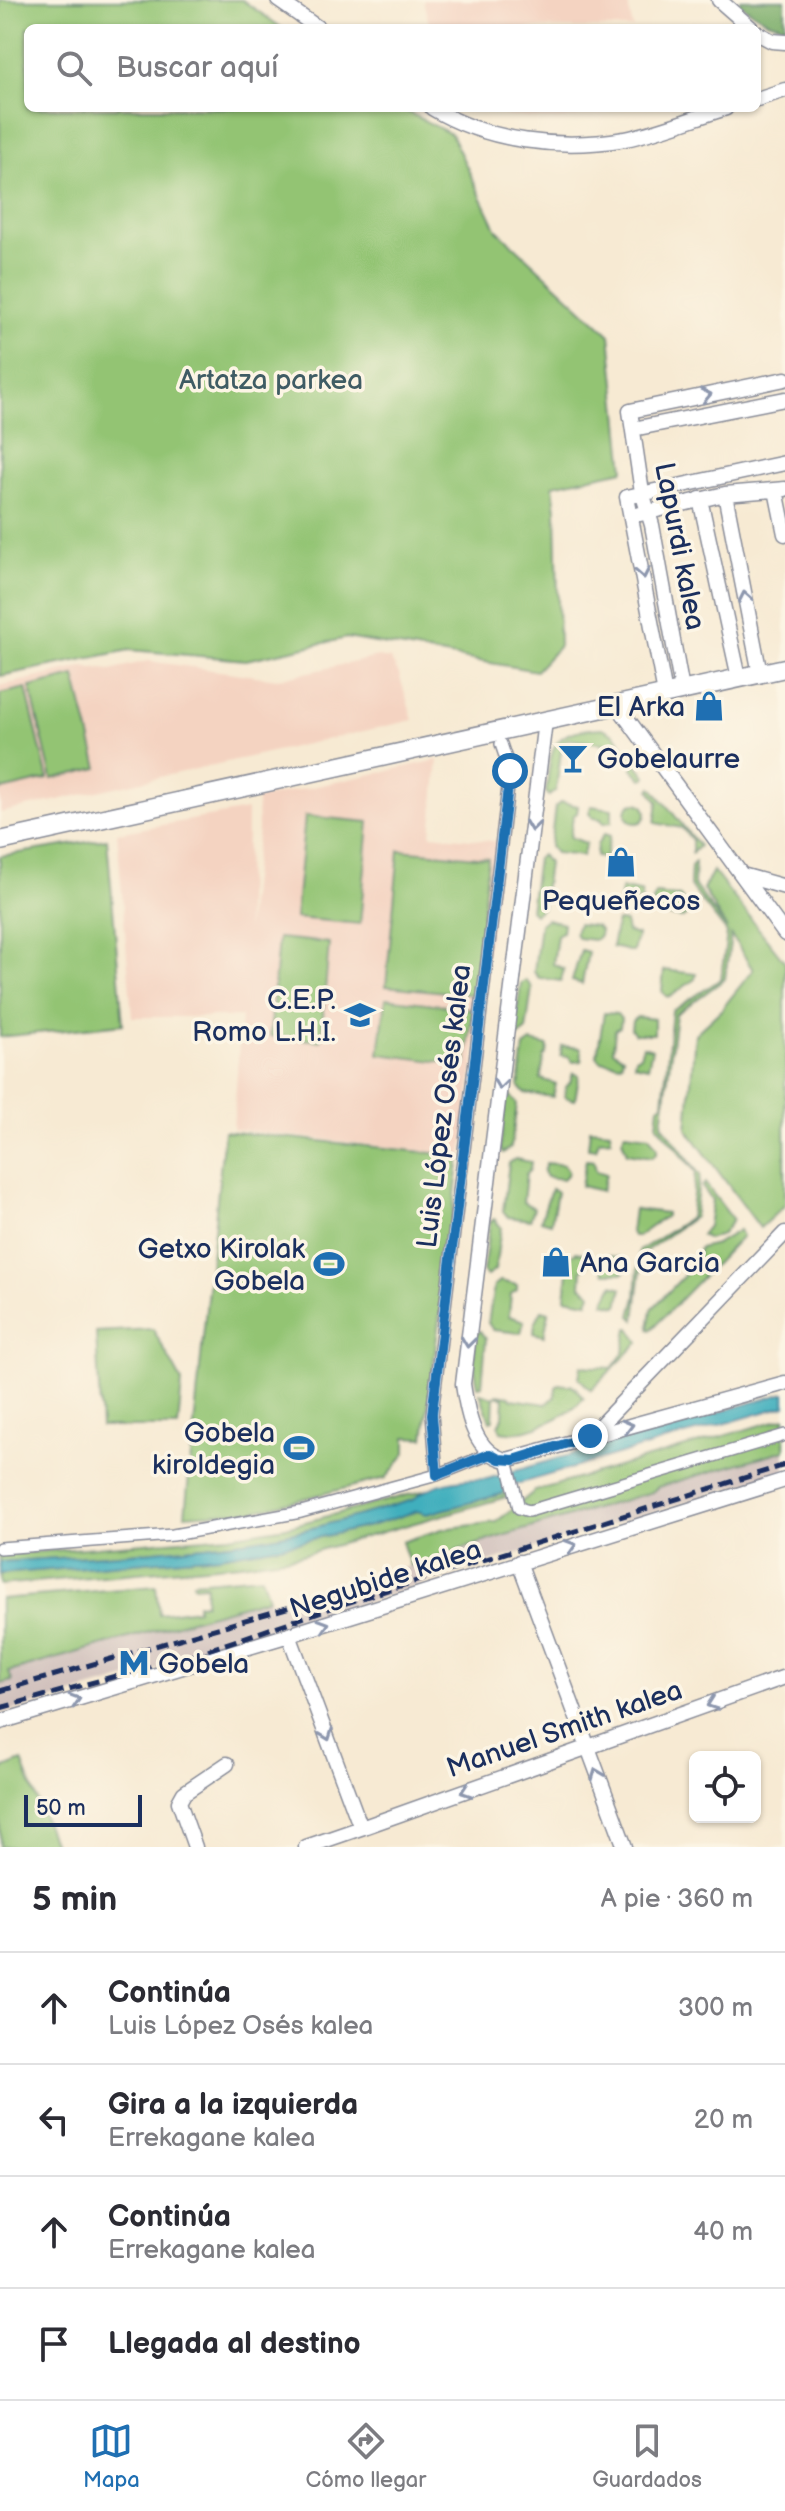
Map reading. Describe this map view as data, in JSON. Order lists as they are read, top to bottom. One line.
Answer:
{"streets":{"street":["Lapurdi kalea","Luis López Osés kalea","Negubide kalea","Manuel Smith kalea"]},"one_way":["Manuel Smith kalea"],"parks":["Artatza parkea"],"places":{"shop":["El Arka","Pequeñecos","Ana Garcia"],"bar":["Gobelaurre"],"school or university":["C.E.P. Romo L.H.I."],"sports":["Getxo Kirolak Gobela","Gobela kiroldegia"],"metro station":["Gobela"]},"scale_bar":"50 m","page":{"search":"Buscar aquí","scale":"50 m","heading":["5 min","A pie · 360 m"],"list":[["Continúa","Luis López Osés kalea","300 m"],["Gira a la izquierda","Errekagane kalea","20 m"],["Continúa","Errekagane kalea","40 m"],"Llegada al destino"],"nav":["Mapa","Cómo llegar","Guardados"]}}
